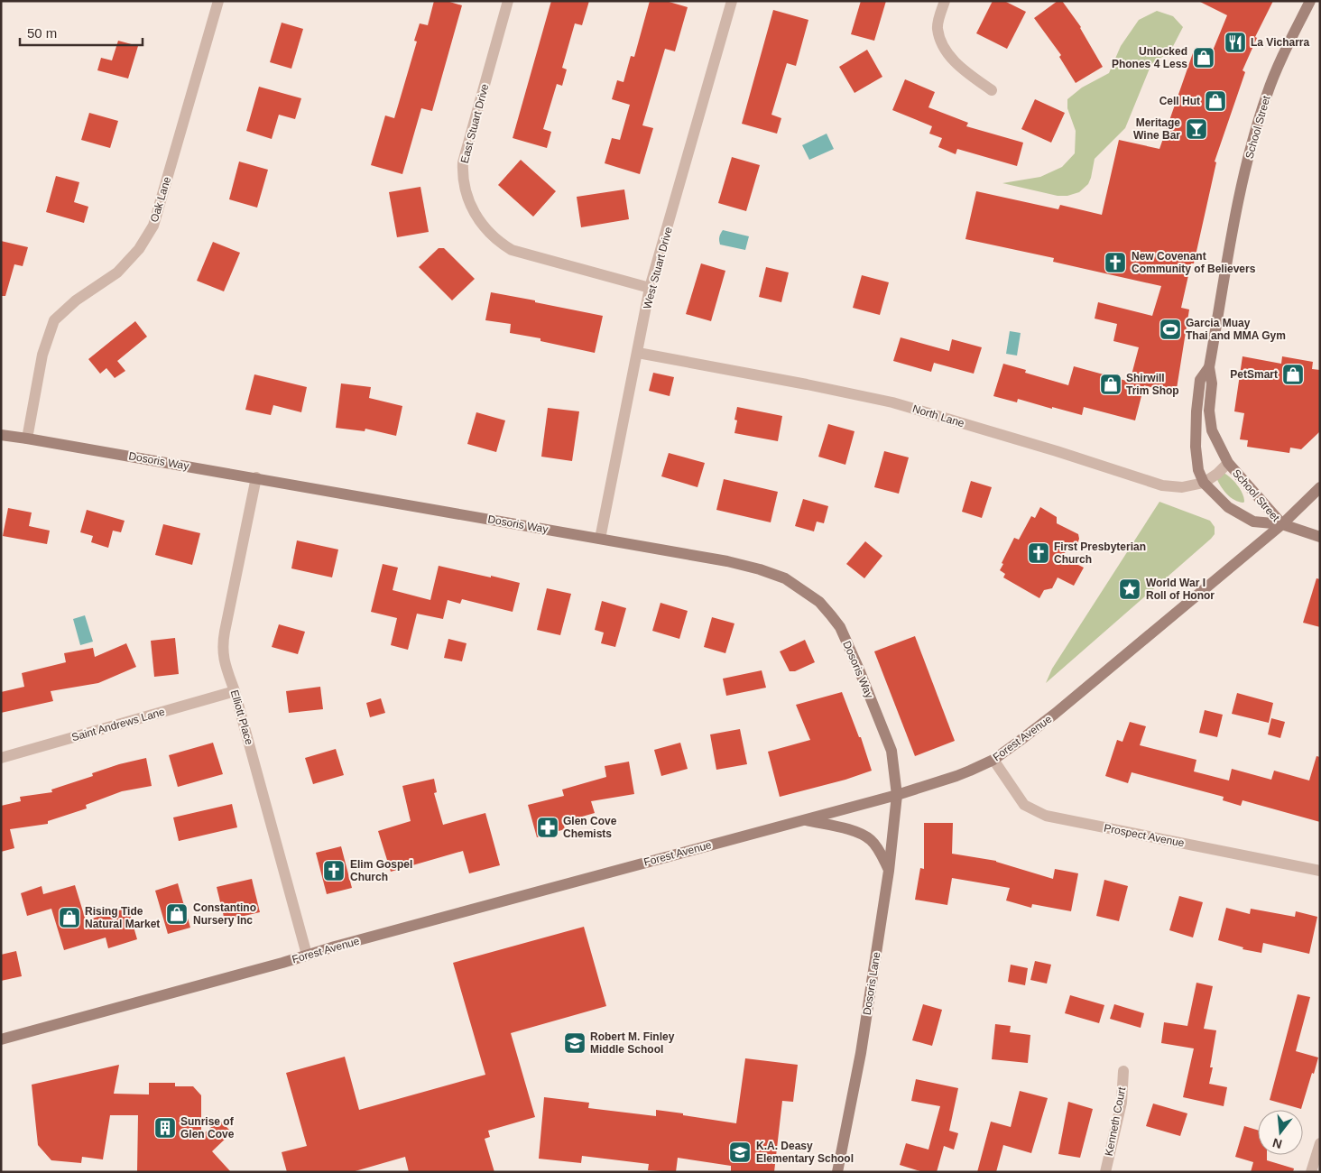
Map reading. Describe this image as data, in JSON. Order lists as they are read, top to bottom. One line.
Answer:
{"streets":{"street":["East Stuart Drive","School Street","Oak Lane","West Stuart Drive","North Lane","Dosoris Way","Elliott Place","Saint Andrews Lane","Forest Avenue","Prospect Avenue","Dosoris Lane","Kenneth Court"]},"crossings":[["East Stuart Drive","West Stuart Drive"],["School Street","North Lane"],["School Street","Forest Avenue"],["Oak Lane","Dosoris Way"],["West Stuart Drive","North Lane"],["West Stuart Drive","Dosoris Way"],["Dosoris Way","Elliott Place"],["Dosoris Way","Forest Avenue"],["Dosoris Way","Dosoris Lane"],["Elliott Place","Saint Andrews Lane"],["Elliott Place","Forest Avenue"],["Forest Avenue","Prospect Avenue"],["Forest Avenue","Dosoris Lane"]],"places":{"restaurant":["La Vicharra"],"shop":["Unlocked Phones 4 Less","Cell Hut","PetSmart","Shirwill Trim Shop","Constantino Nursery Inc","Rising Tide Natural Market"],"bar":["Meritage Wine Bar"],"church":["New Covenant Community of Believers","First Presbyterian Church","Elim Gospel Church"],"sports":["Garcia Muay Thai and MMA Gym"],"place":["World War I Roll of Honor"],"pharmacy":["Glen Cove Chemists"],"school or university":["Robert M. Finley Middle School","K.A. Deasy Elementary School"],"building":["Sunrise of Glen Cove"]},"scale_bar":"50 m","north":"bottom"}
